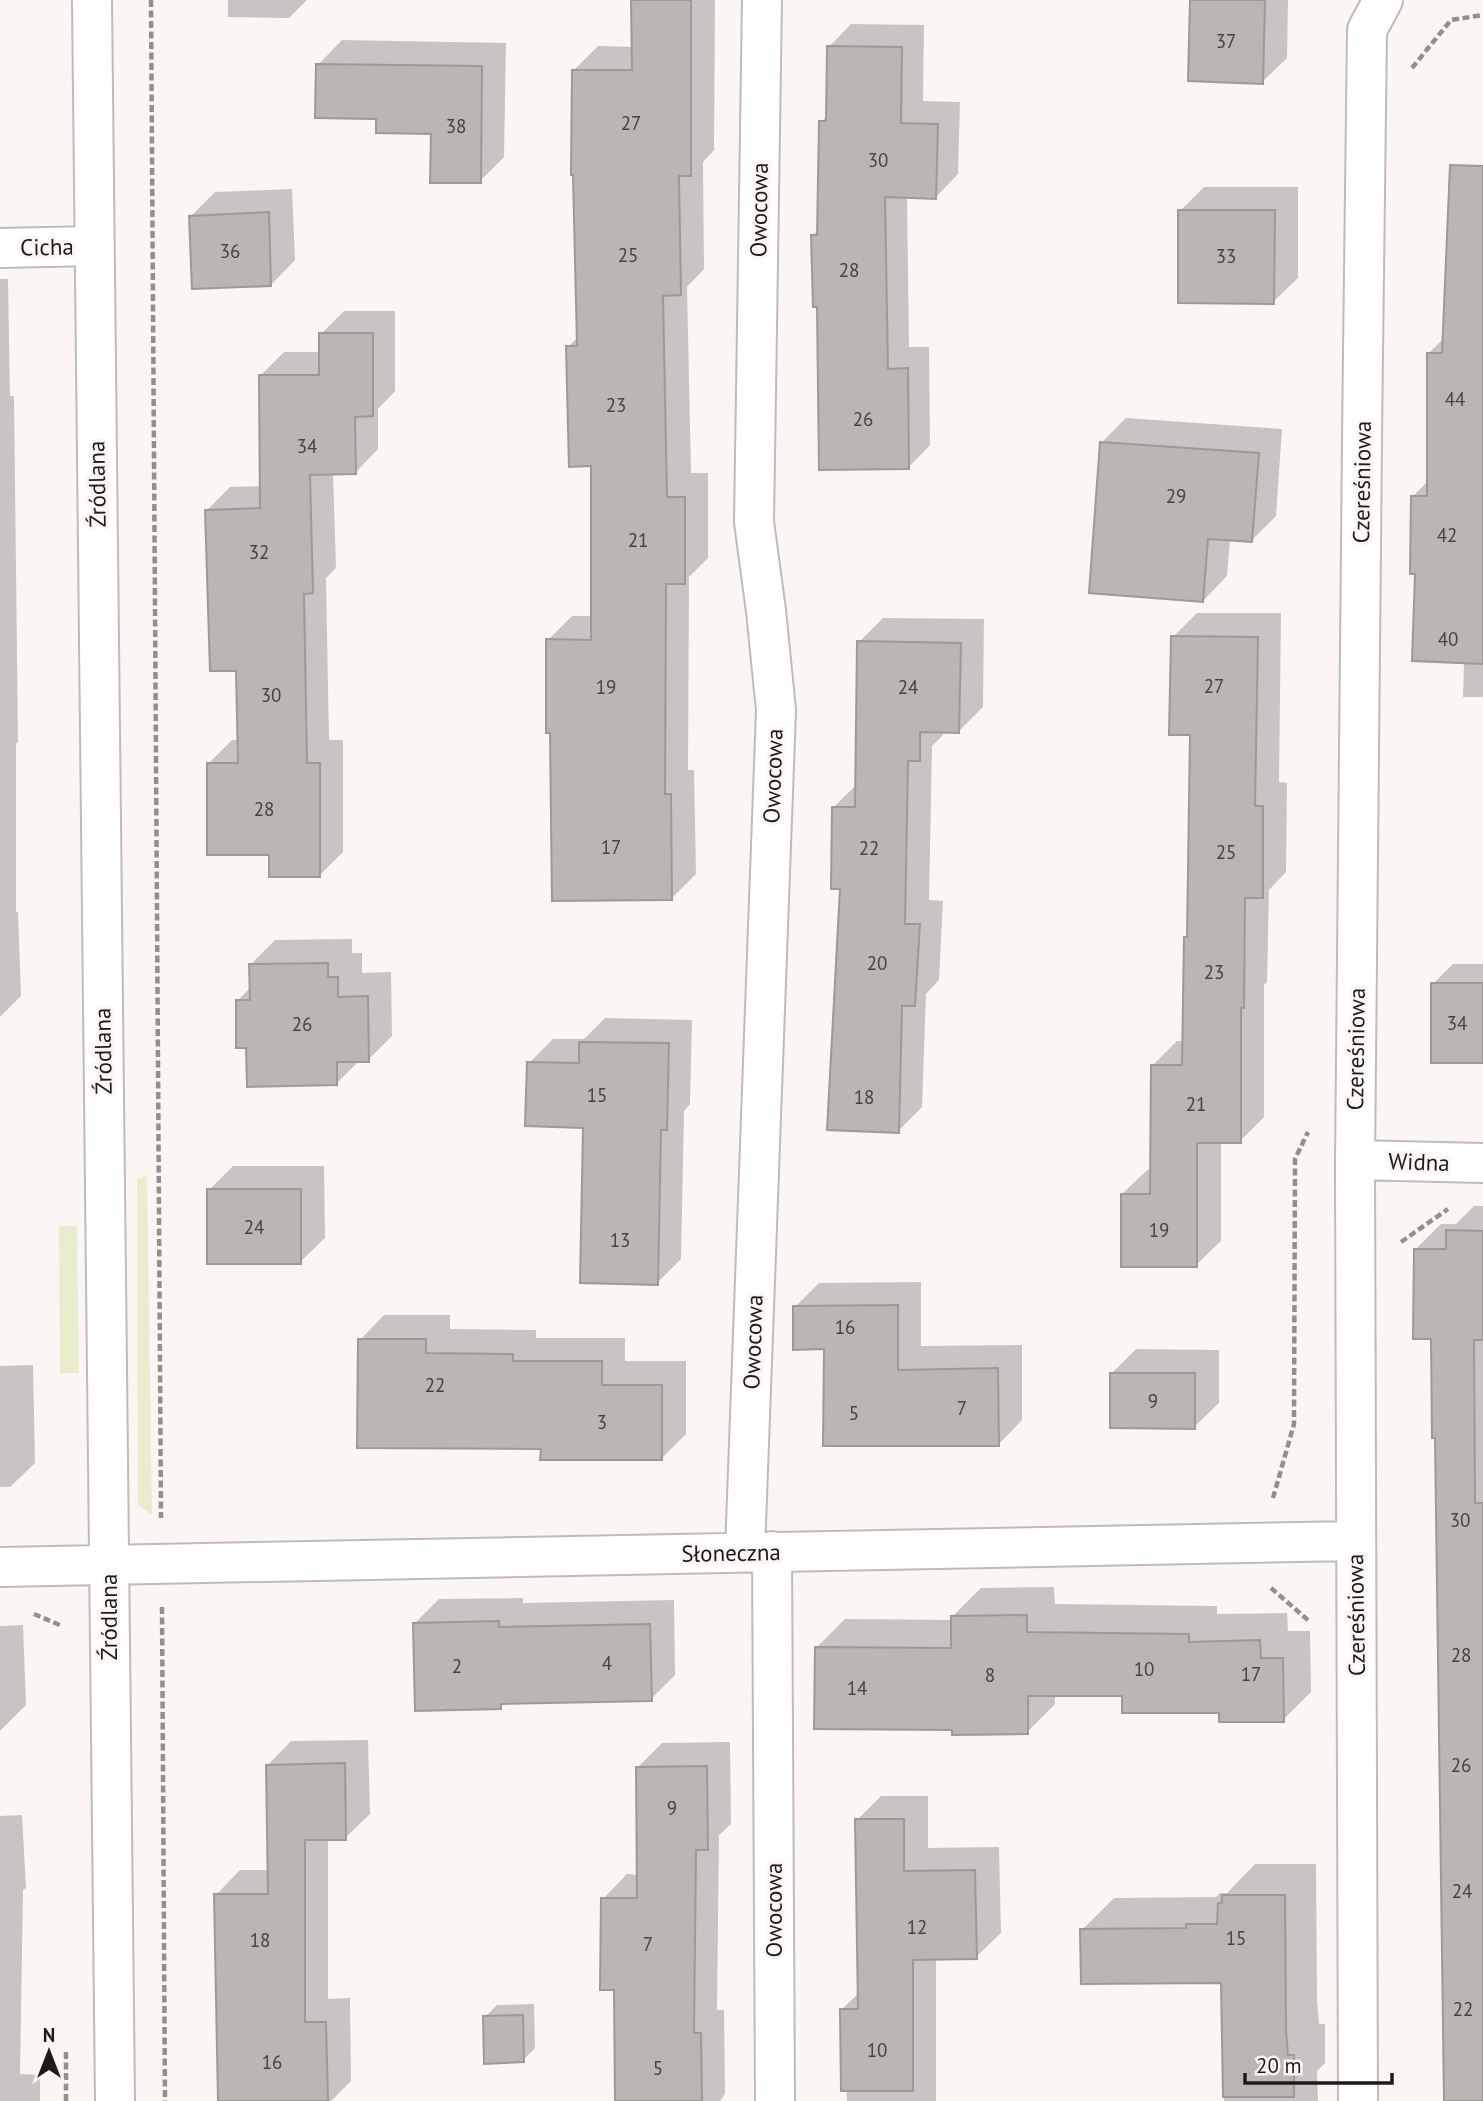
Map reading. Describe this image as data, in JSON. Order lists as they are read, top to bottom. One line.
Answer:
{"streets":{"street":["Owocowa","Cicha","Czereśniowa","Źródlana","Widna","Słoneczna"]},"crossings":[["Owocowa","Słoneczna"],["Cicha","Źródlana"],["Czereśniowa","Widna"],["Czereśniowa","Słoneczna"],["Źródlana","Słoneczna"]],"house_numbers":["37","27","38","30","36","25","33","28","44","23","26","34","29","42","21","32","40","27","19","24","30","28","17","22","25","20","23","34","26","15","18","21","24","19","13","16","22","9","7","5","3","30","28","4","2","10","17","8","14","26","9","24","12","15","18","7","22","10","16","5"],"scale_bar":"20 m","north":"top"}
